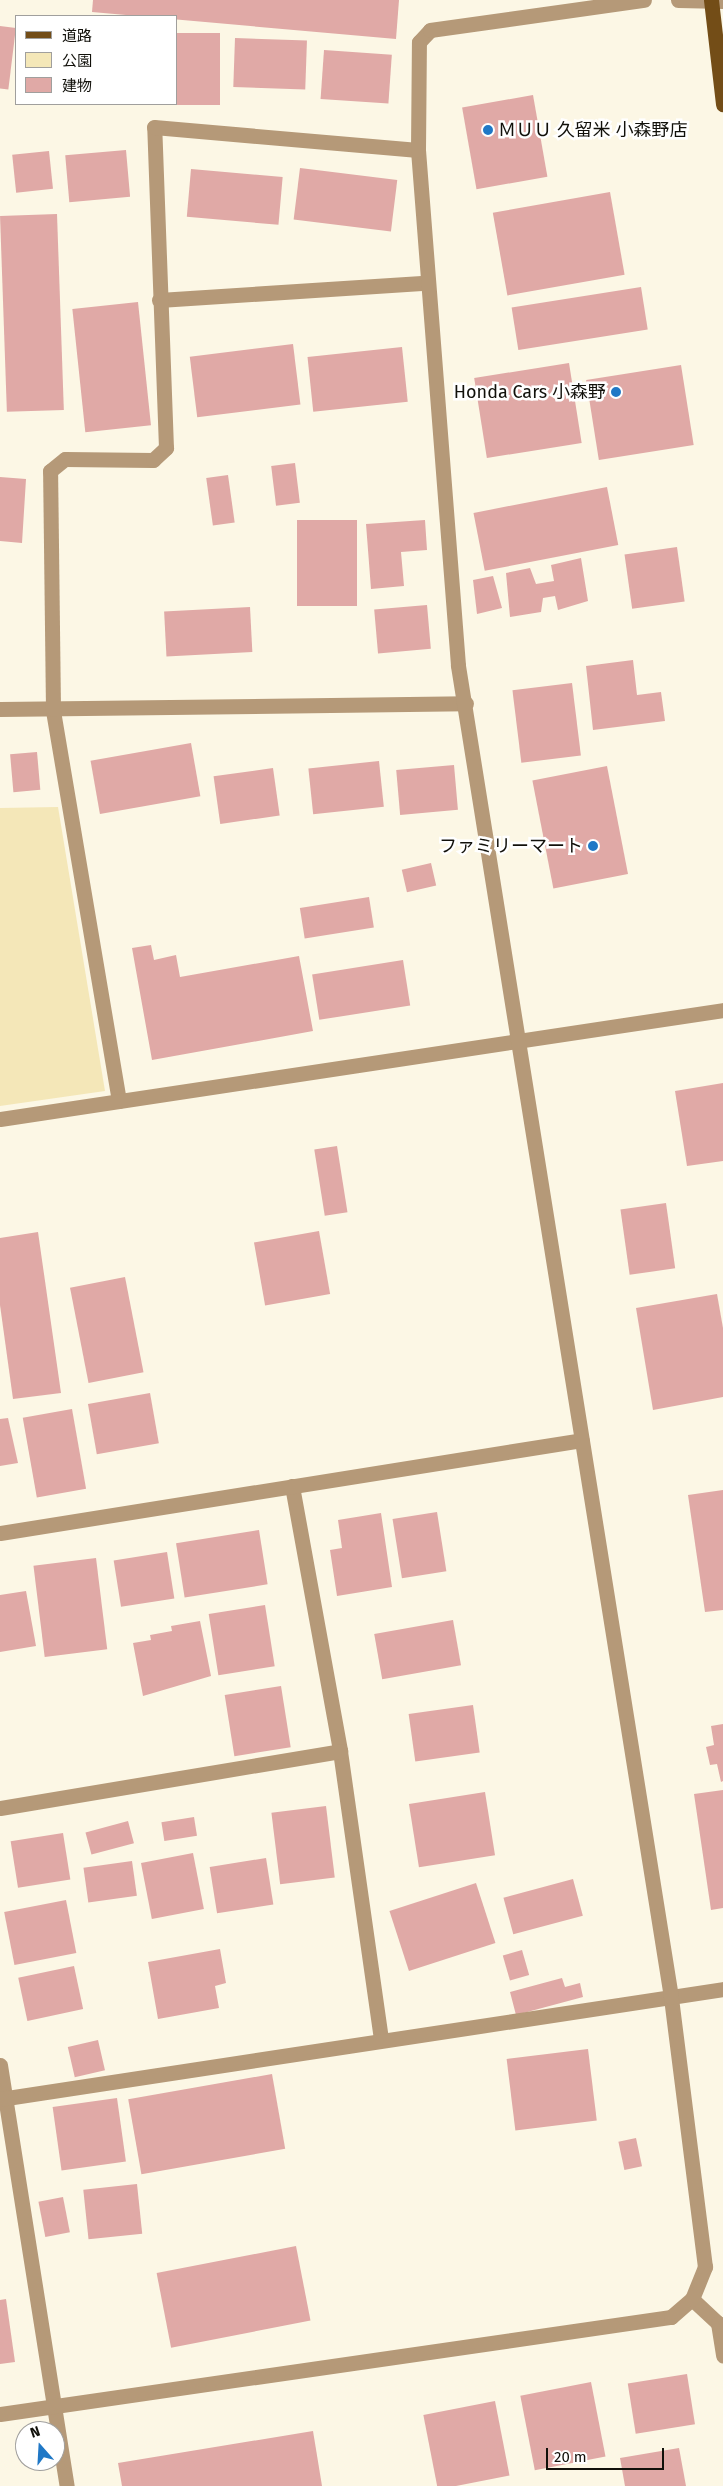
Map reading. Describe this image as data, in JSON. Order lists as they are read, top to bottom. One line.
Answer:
{"places":["ＭＵＵ 久留米 小森野店","Honda Cars 小森野","ファミリーマート"],"legend":["道路","公園","建物"],"scale_bar":"20 m","north":"top"}
